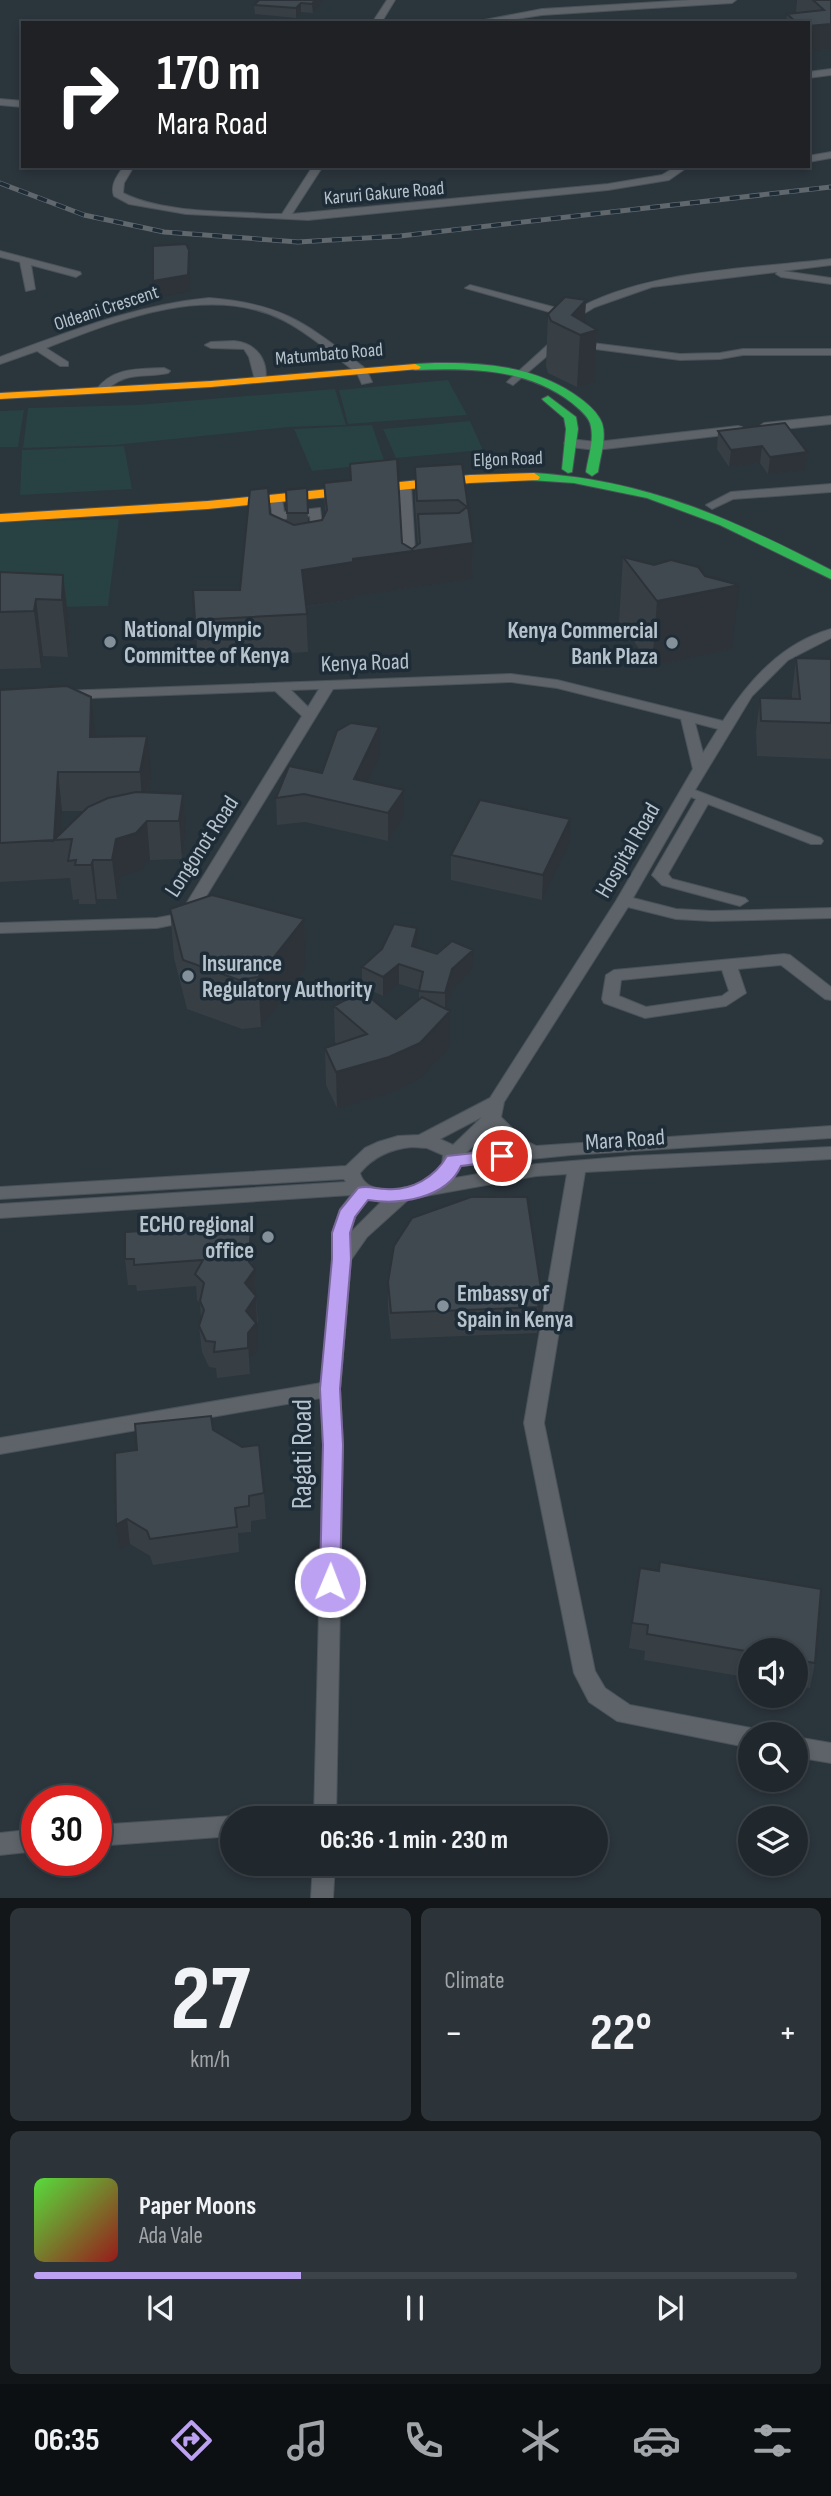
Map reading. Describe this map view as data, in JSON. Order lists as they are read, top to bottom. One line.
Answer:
{"streets":{"street":["Karuri Gakure Road","Oldeani Crescent","Matumbato Road","Elgon Road","Kenya Road","Longonot Road","Hospital Road","Mara Road","Ragati Road"]},"crossings":[["Oldeani Crescent","Matumbato Road"],["Matumbato Road","Elgon Road"],["Kenya Road","Longonot Road"],["Kenya Road","Hospital Road"],["Mara Road","Ragati Road"]],"places":["National Olympic Committee of Kenya","Kenya Commercial Bank Plaza","Insurance Regulatory Authority","ECHO regional office","Embassy of Spain in Kenya"],"page":{"turn":["170 m","Mara Road"],"limit":"30","trip":"06:36 · 1 min · 230 m","tile":[["27","km/h"],"Climate"],"heat":["−","22°","+"],"song":["Paper Moons","Ada Vale"],"tabs":"06:35"}}
